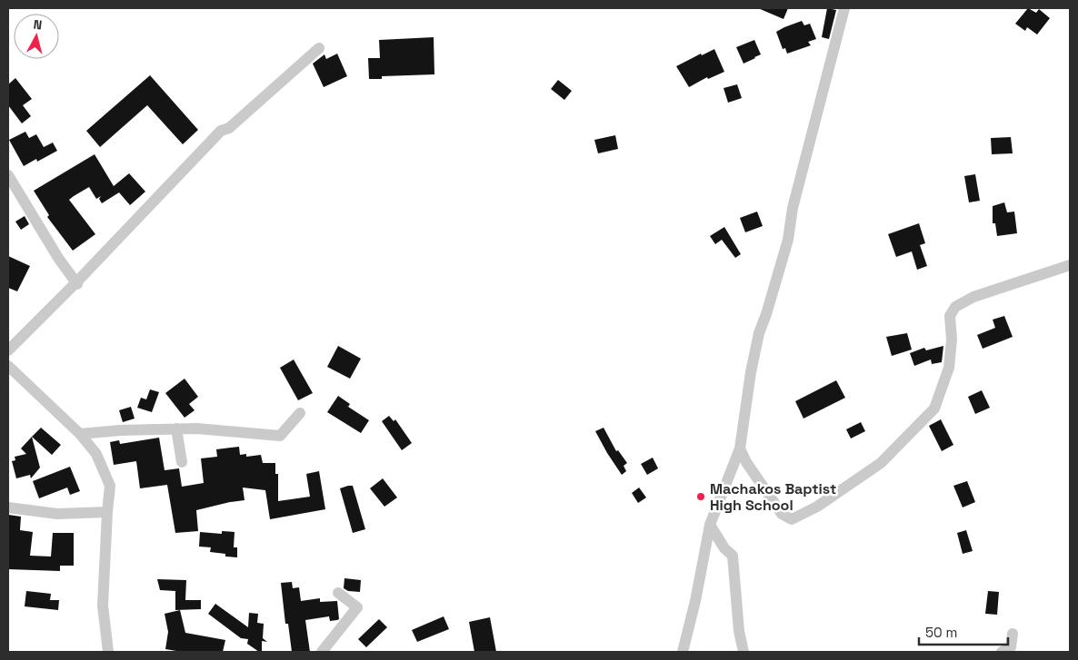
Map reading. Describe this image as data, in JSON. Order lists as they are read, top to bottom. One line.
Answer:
{"places":["Machakos Baptist High School"],"scale_bar":"50 m","north":"top"}
